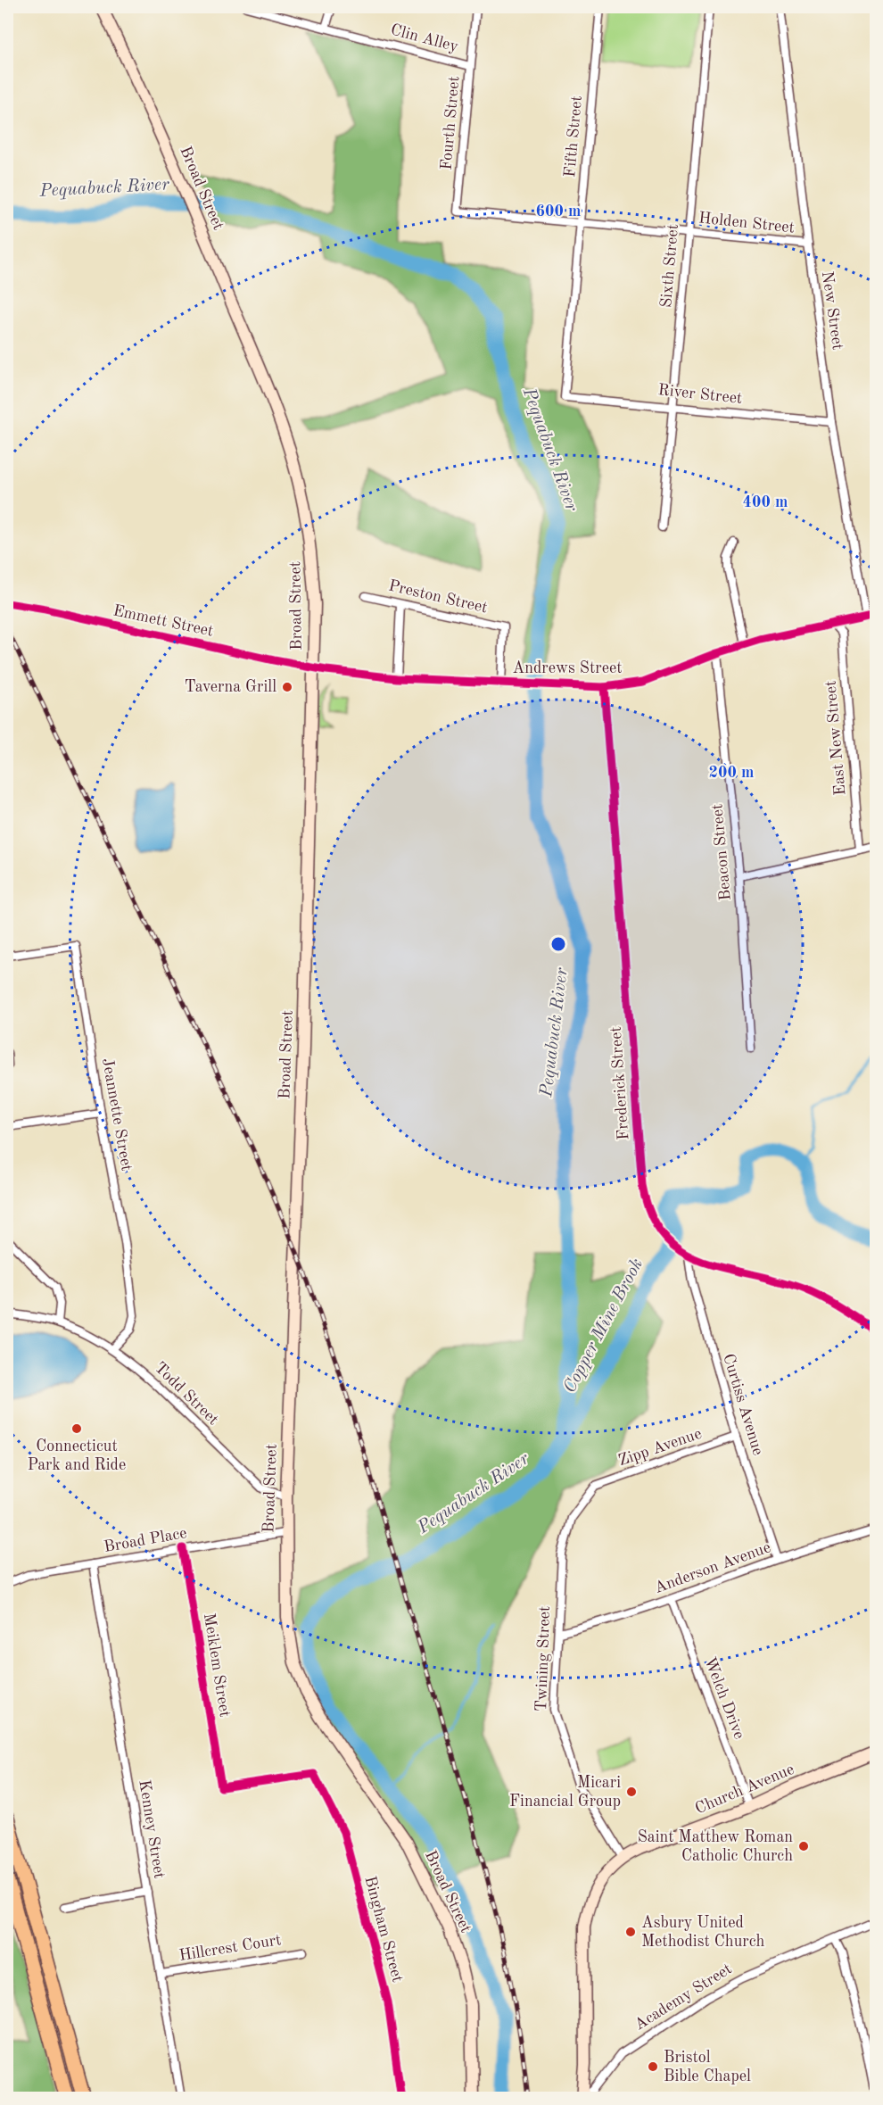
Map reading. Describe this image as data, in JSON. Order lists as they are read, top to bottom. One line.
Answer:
{"streets":{"main road":["Broad Street","Church Avenue"],"street":["Clin Alley","Fourth Street","Fifth Street","Holden Street","Sixth Street","New Street","River Street","Preston Street","Emmett Street","Andrews Street","East New Street","Beacon Street","Frederick Street","Jeannette Street","Todd Street","Curtiss Avenue","Zipp Avenue","Broad Place","Anderson Avenue","Twining Street","Meiklem Street","Welch Drive","Kenney Street","Bingham Street","Hillcrest Court","Academy Street"]},"crossings":[["Clin Alley","Fourth Street"],["Fourth Street","Holden Street"],["Fifth Street","Holden Street"],["Fifth Street","River Street"],["Broad Street","Emmett Street"],["Broad Street","Andrews Street"],["Broad Street","Todd Street"],["Broad Street","Broad Place"],["Holden Street","Sixth Street"],["Holden Street","New Street"],["Sixth Street","River Street"],["New Street","River Street"],["New Street","Andrews Street"],["Preston Street","Andrews Street"],["Emmett Street","Andrews Street"],["Andrews Street","East New Street"],["Andrews Street","Beacon Street"],["Andrews Street","Frederick Street"],["Frederick Street","Curtiss Avenue"],["Jeannette Street","Todd Street"],["Curtiss Avenue","Zipp Avenue"],["Curtiss Avenue","Anderson Avenue"],["Zipp Avenue","Twining Street"],["Broad Place","Meiklem Street"],["Broad Place","Kenney Street"],["Anderson Avenue","Twining Street"],["Anderson Avenue","Welch Drive"],["Twining Street","Church Avenue"],["Meiklem Street","Bingham Street"],["Welch Drive","Church Avenue"],["Church Avenue","Academy Street"],["Kenney Street","Hillcrest Court"]],"water":["Pequabuck River","Copper Mine Brook"],"places":["Taverna Grill","Connecticut Park and Ride","Micari Financial Group","Saint Matthew Roman Catholic Church","Asbury United Methodist Church","Bristol Bible Chapel"],"rings":["600 m","400 m","200 m"]}
